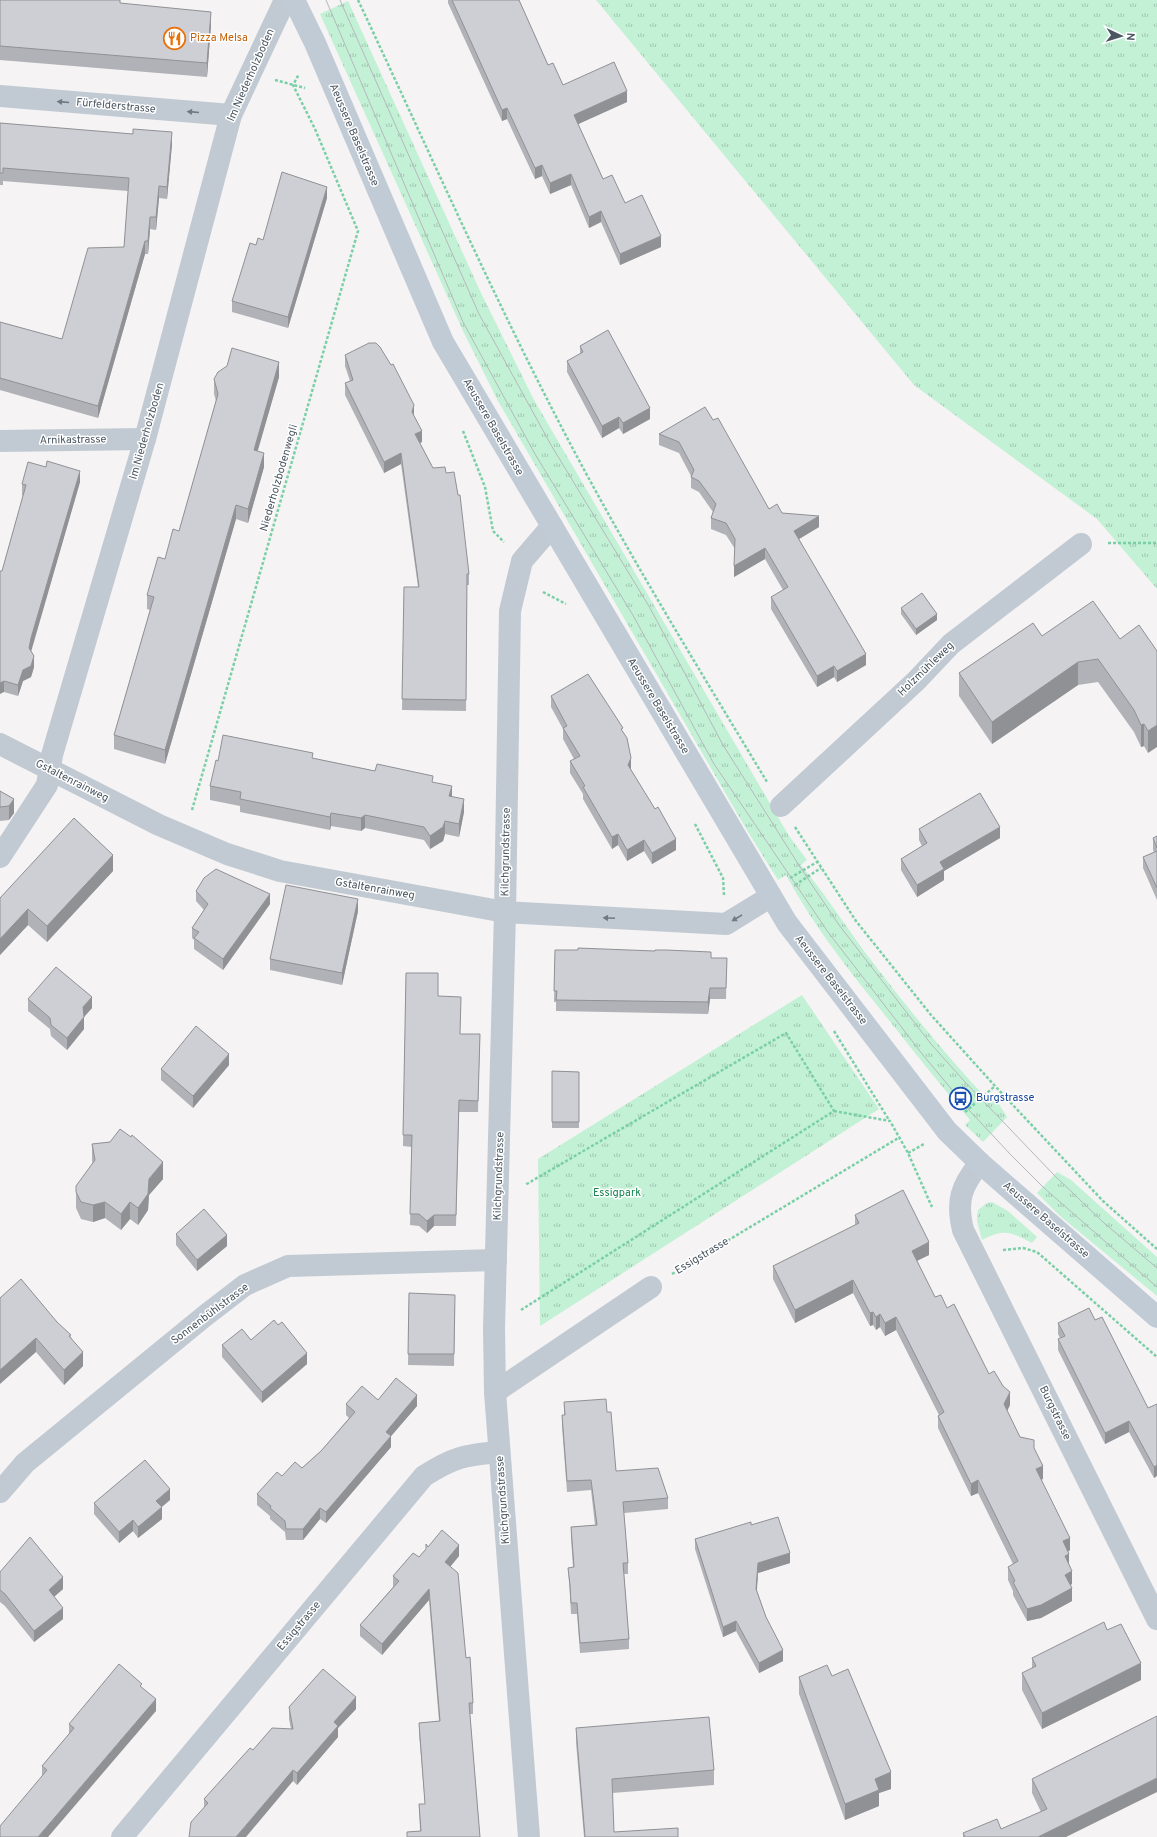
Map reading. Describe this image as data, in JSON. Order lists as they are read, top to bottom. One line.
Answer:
{"streets":{"main road":["Aeussere Baselstrasse"],"street":["Im Niederholzboden","Fürfelderstrasse","Arnikastrasse","Holzmühleweg","Gstaltenrainweg","Kilchgrundstrasse","Essigstrasse","Sonnenbühlstrasse","Burgstrasse"],"path":["Niederholzbodenwegli"]},"crossings":[["Im Niederholzboden","Fürfelderstrasse"],["Im Niederholzboden","Arnikastrasse"],["Im Niederholzboden","Gstaltenrainweg"],["Aeussere Baselstrasse","Gstaltenrainweg"],["Aeussere Baselstrasse","Kilchgrundstrasse"],["Aeussere Baselstrasse","Burgstrasse"],["Niederholzbodenwegli","Gstaltenrainweg"],["Gstaltenrainweg","Kilchgrundstrasse"],["Kilchgrundstrasse","Essigstrasse"],["Kilchgrundstrasse","Sonnenbühlstrasse"]],"one_way":["Fürfelderstrasse"],"parks":["Essigpark"],"places":{"restaurant":["Pizza Melsa"],"bus stop":["Burgstrasse"]},"north":"right"}
